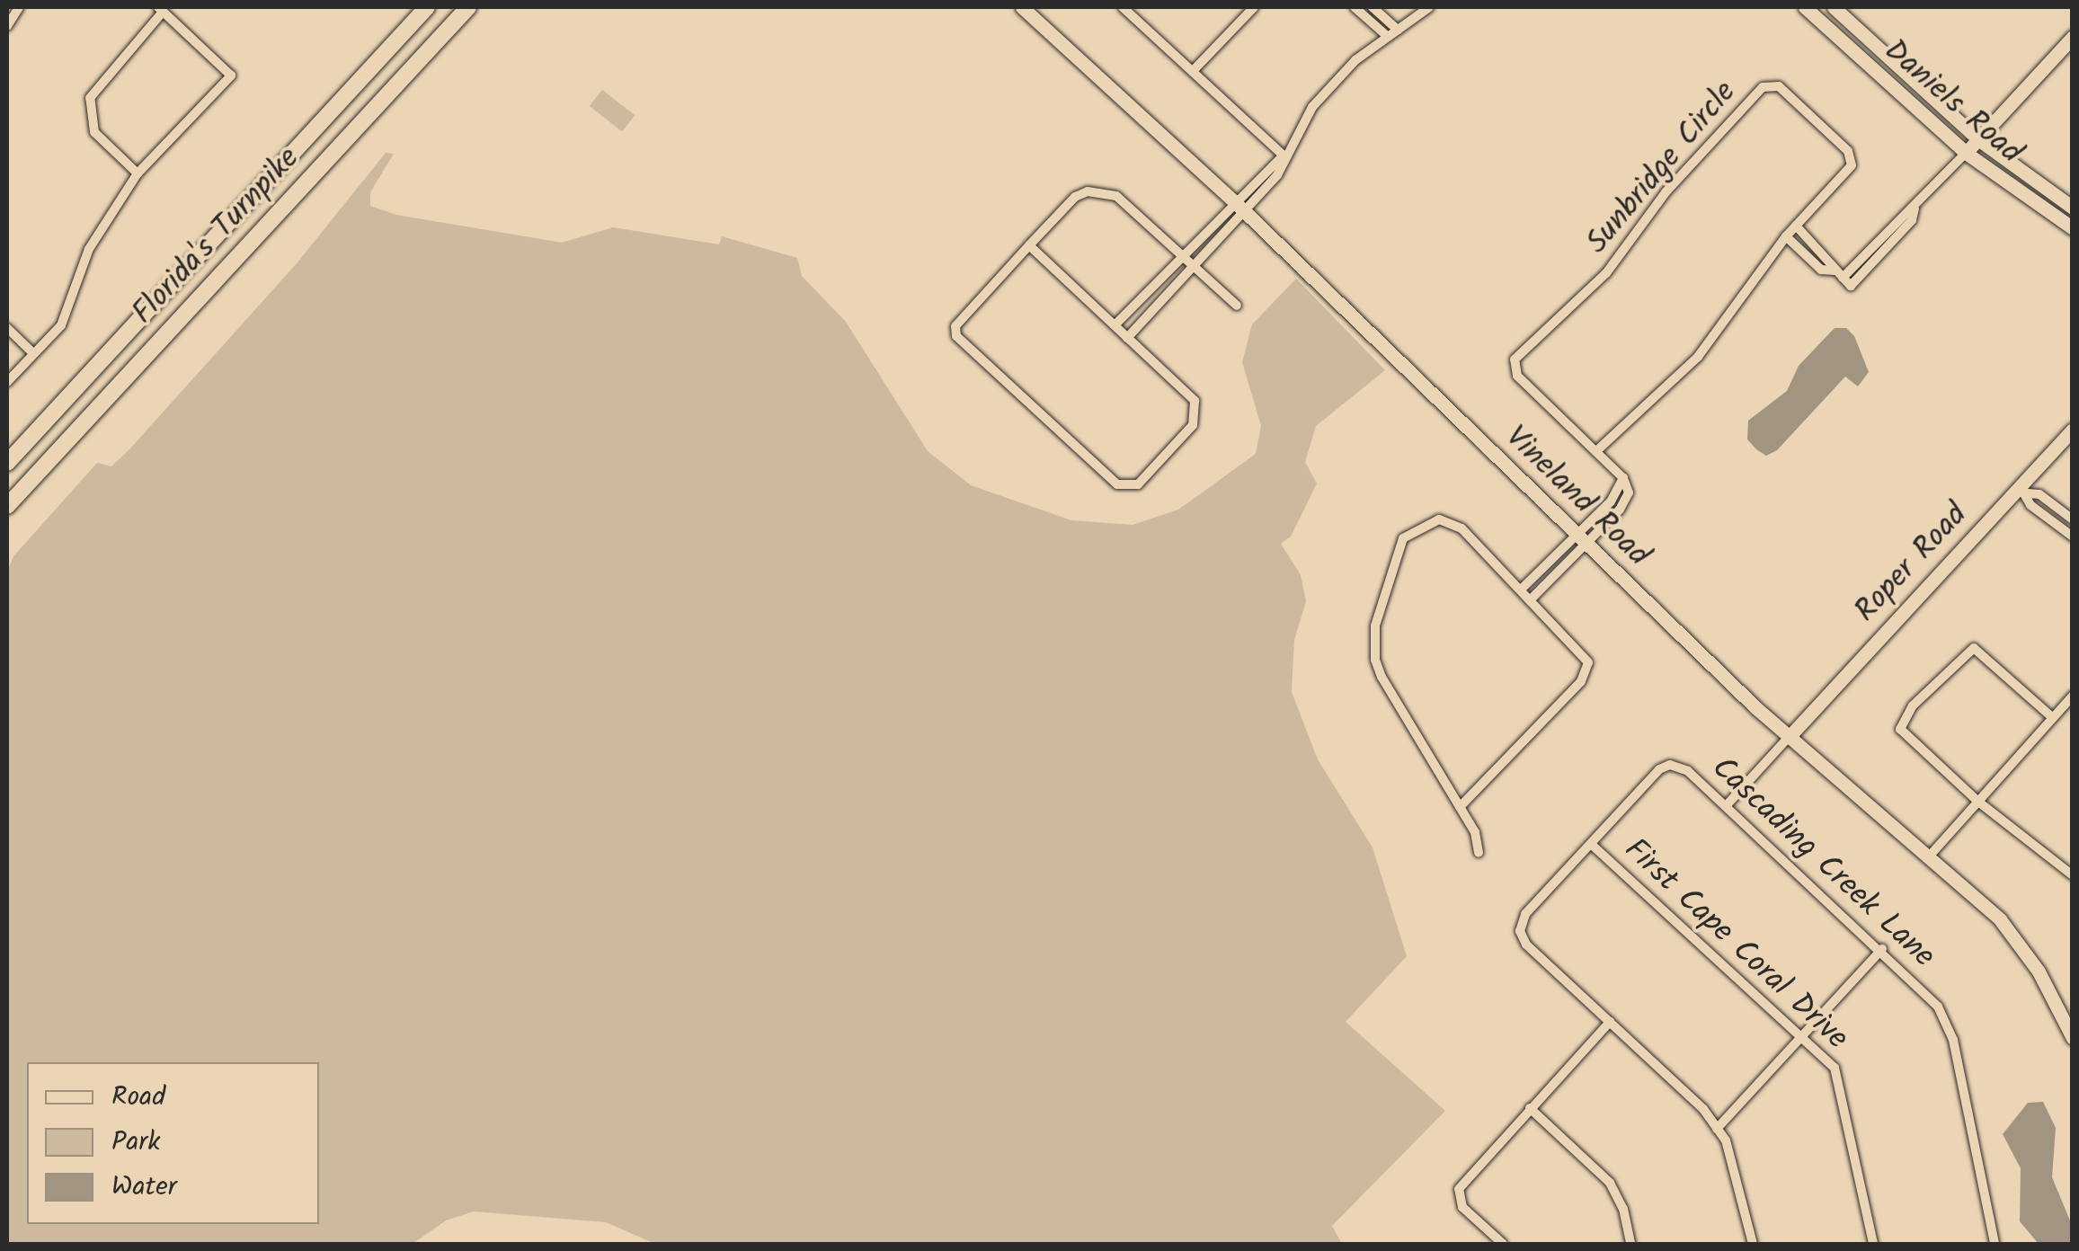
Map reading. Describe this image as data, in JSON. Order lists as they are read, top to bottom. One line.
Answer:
{"streets":{"highway":["Florida's Turnpike"],"main road":["Daniels Road","Vineland Road","Roper Road"],"street":["Sunbridge Circle","Cascading Creek Lane","First Cape Coral Drive"]},"crossings":[["Vineland Road","Roper Road"],["Cascading Creek Lane","First Cape Coral Drive"]],"legend":["Road","Park","Water"]}
